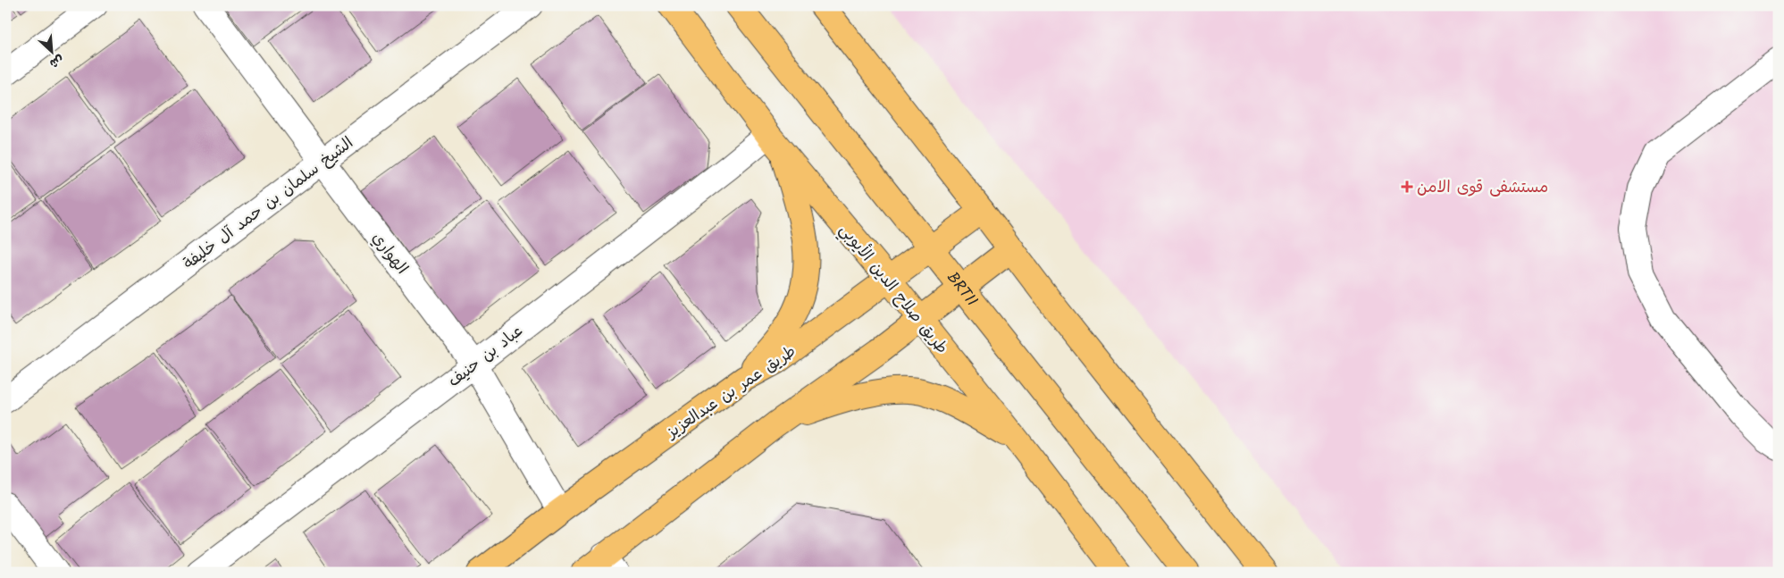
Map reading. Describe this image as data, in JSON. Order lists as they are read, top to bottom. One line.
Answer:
{"streets":{"main road":["طريق صلاح الدين الأيوبي","BRT11","طريق عمر بن عبدالعزيز"],"street":["الشيخ سلمان بن حمد آل خليفة","الهواري","عباد بن حنيف"]},"crossings":[["الشيخ سلمان بن حمد آل خليفة","الهواري"],["الهواري","عباد بن حنيف"],["الهواري","طريق عمر بن عبدالعزيز"],["طريق صلاح الدين الأيوبي","عباد بن حنيف"],["طريق صلاح الدين الأيوبي","طريق عمر بن عبدالعزيز"],["BRT11","طريق عمر بن عبدالعزيز"]],"places":{"health":["مستشفى قوى الامن"]},"north":"bottom right"}
